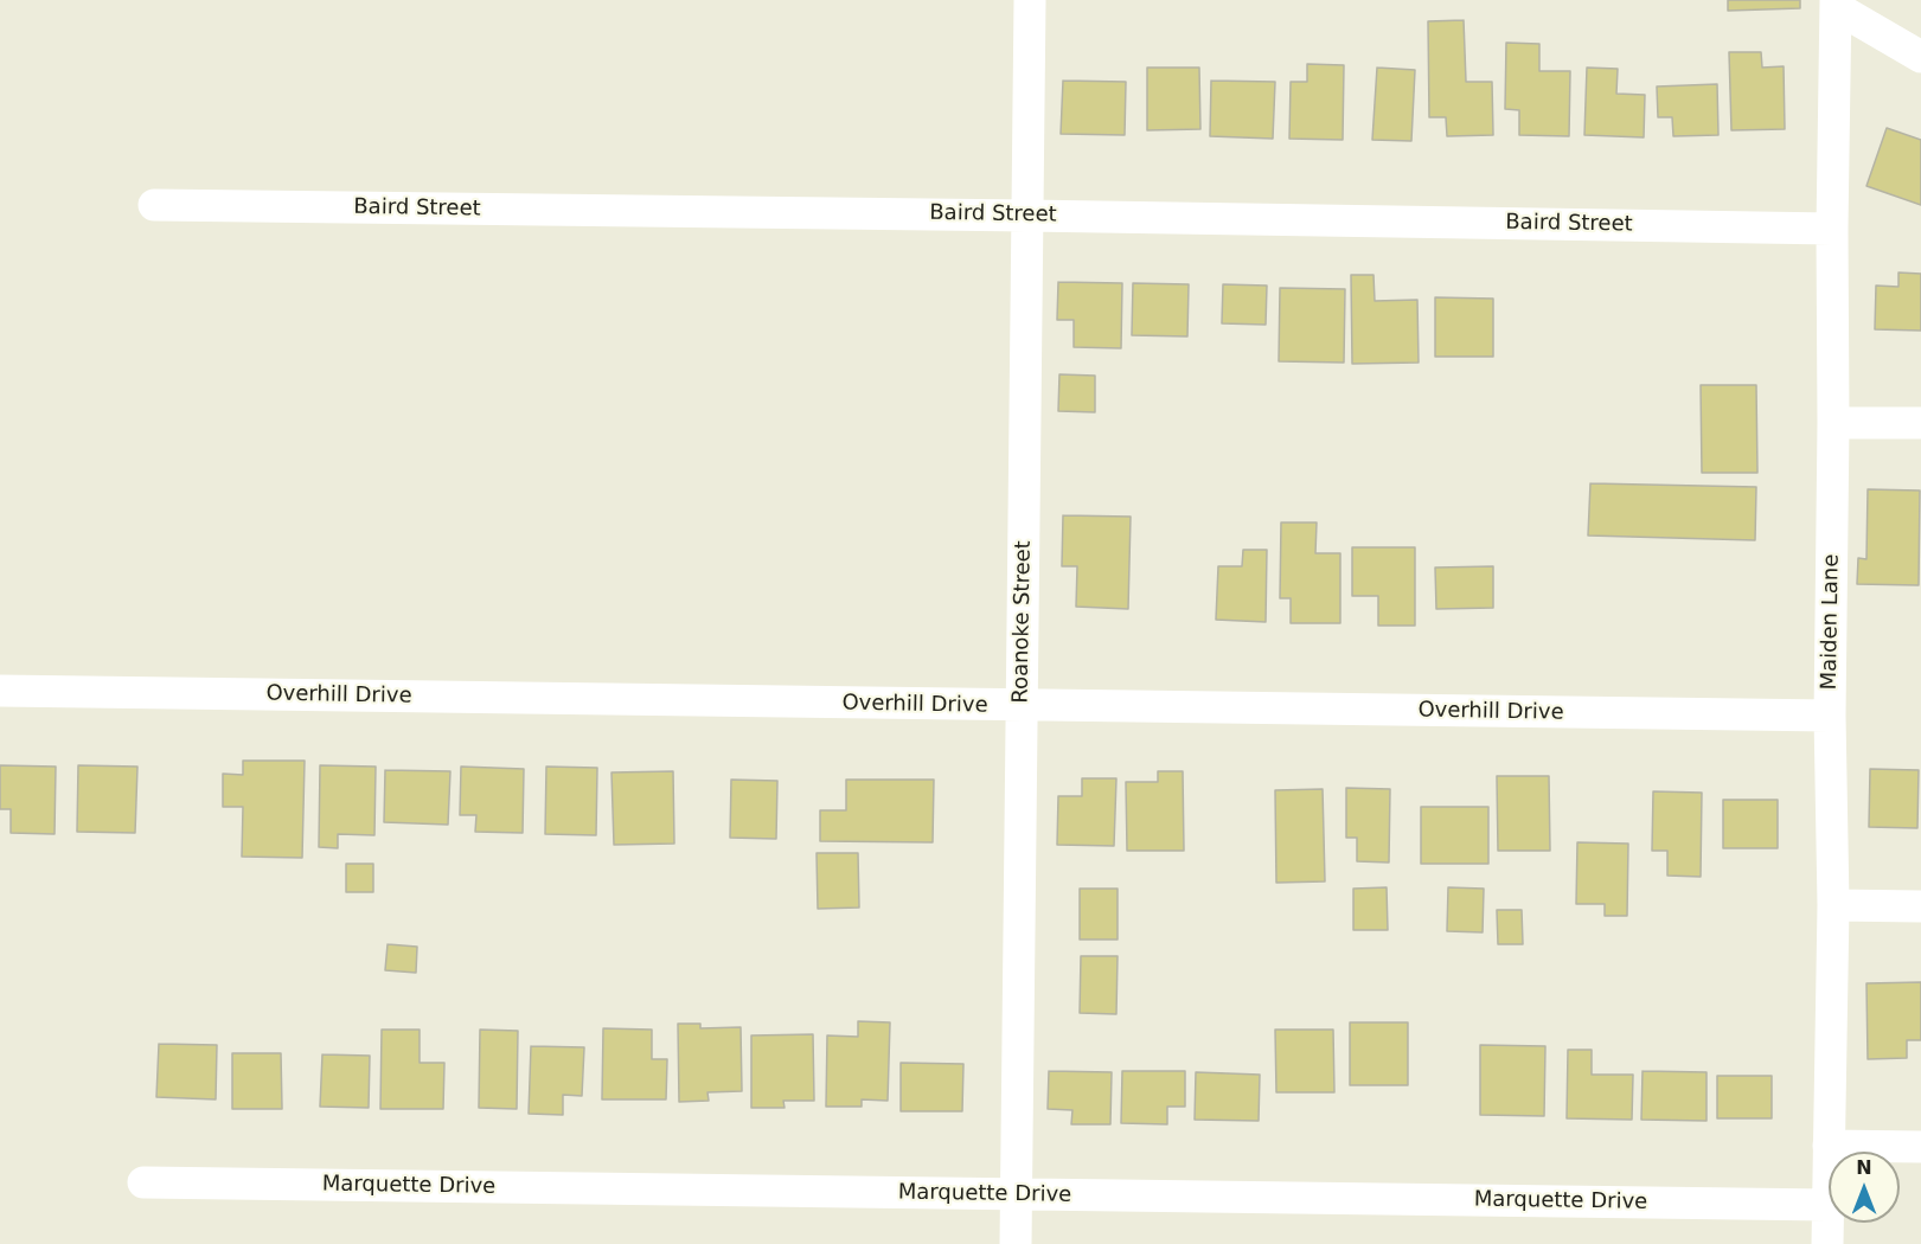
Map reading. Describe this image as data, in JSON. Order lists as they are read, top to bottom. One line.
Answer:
{"streets":{"street":["Baird Street","Roanoke Street","Maiden Lane","Overhill Drive","Marquette Drive"]},"crossings":[["Baird Street","Roanoke Street"],["Baird Street","Maiden Lane"],["Roanoke Street","Overhill Drive"],["Roanoke Street","Marquette Drive"],["Maiden Lane","Overhill Drive"],["Maiden Lane","Marquette Drive"]],"north":"top"}
